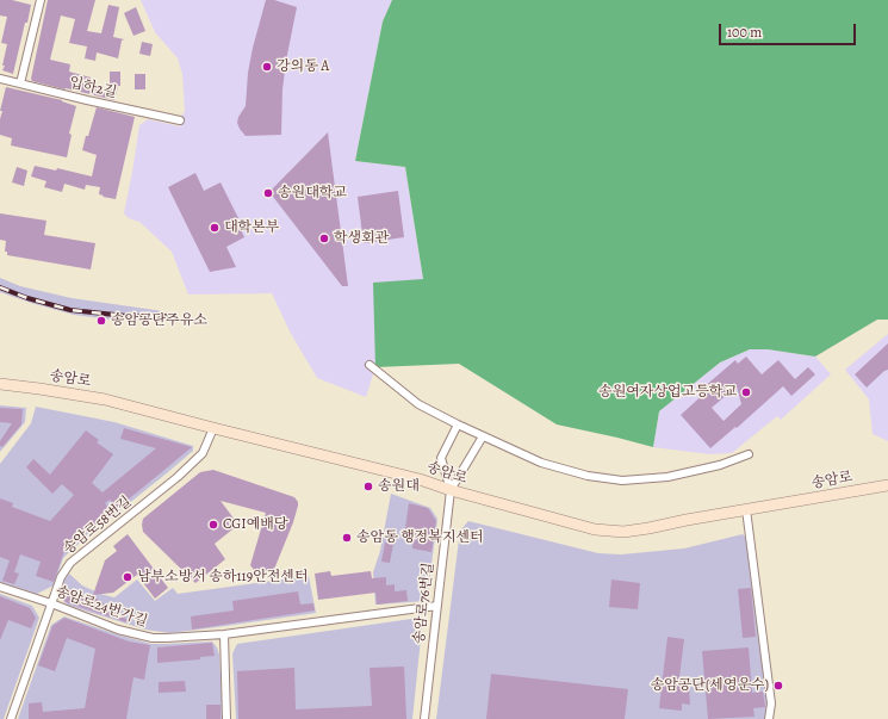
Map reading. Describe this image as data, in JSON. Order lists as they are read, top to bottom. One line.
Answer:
{"streets":{"main road":["송암로"],"street":["입하2길","송암로58번길","송암로76번길","송암로24번가길"]},"crossings":[["송암로","송암로58번길"],["송암로","송암로76번길"],["송암로58번길","송암로24번가길"],["송암로76번길","송암로24번가길"]],"places":["강의동 A","송원대학교","대학본부","학생회관","송암공단주유소","송원여자상업고등학교","송원대","CGI예배당","송암동 행정복지센터","남부소방서 송하119안전센터","송암공단(세영운수)"],"scale_bar":"100 m"}
